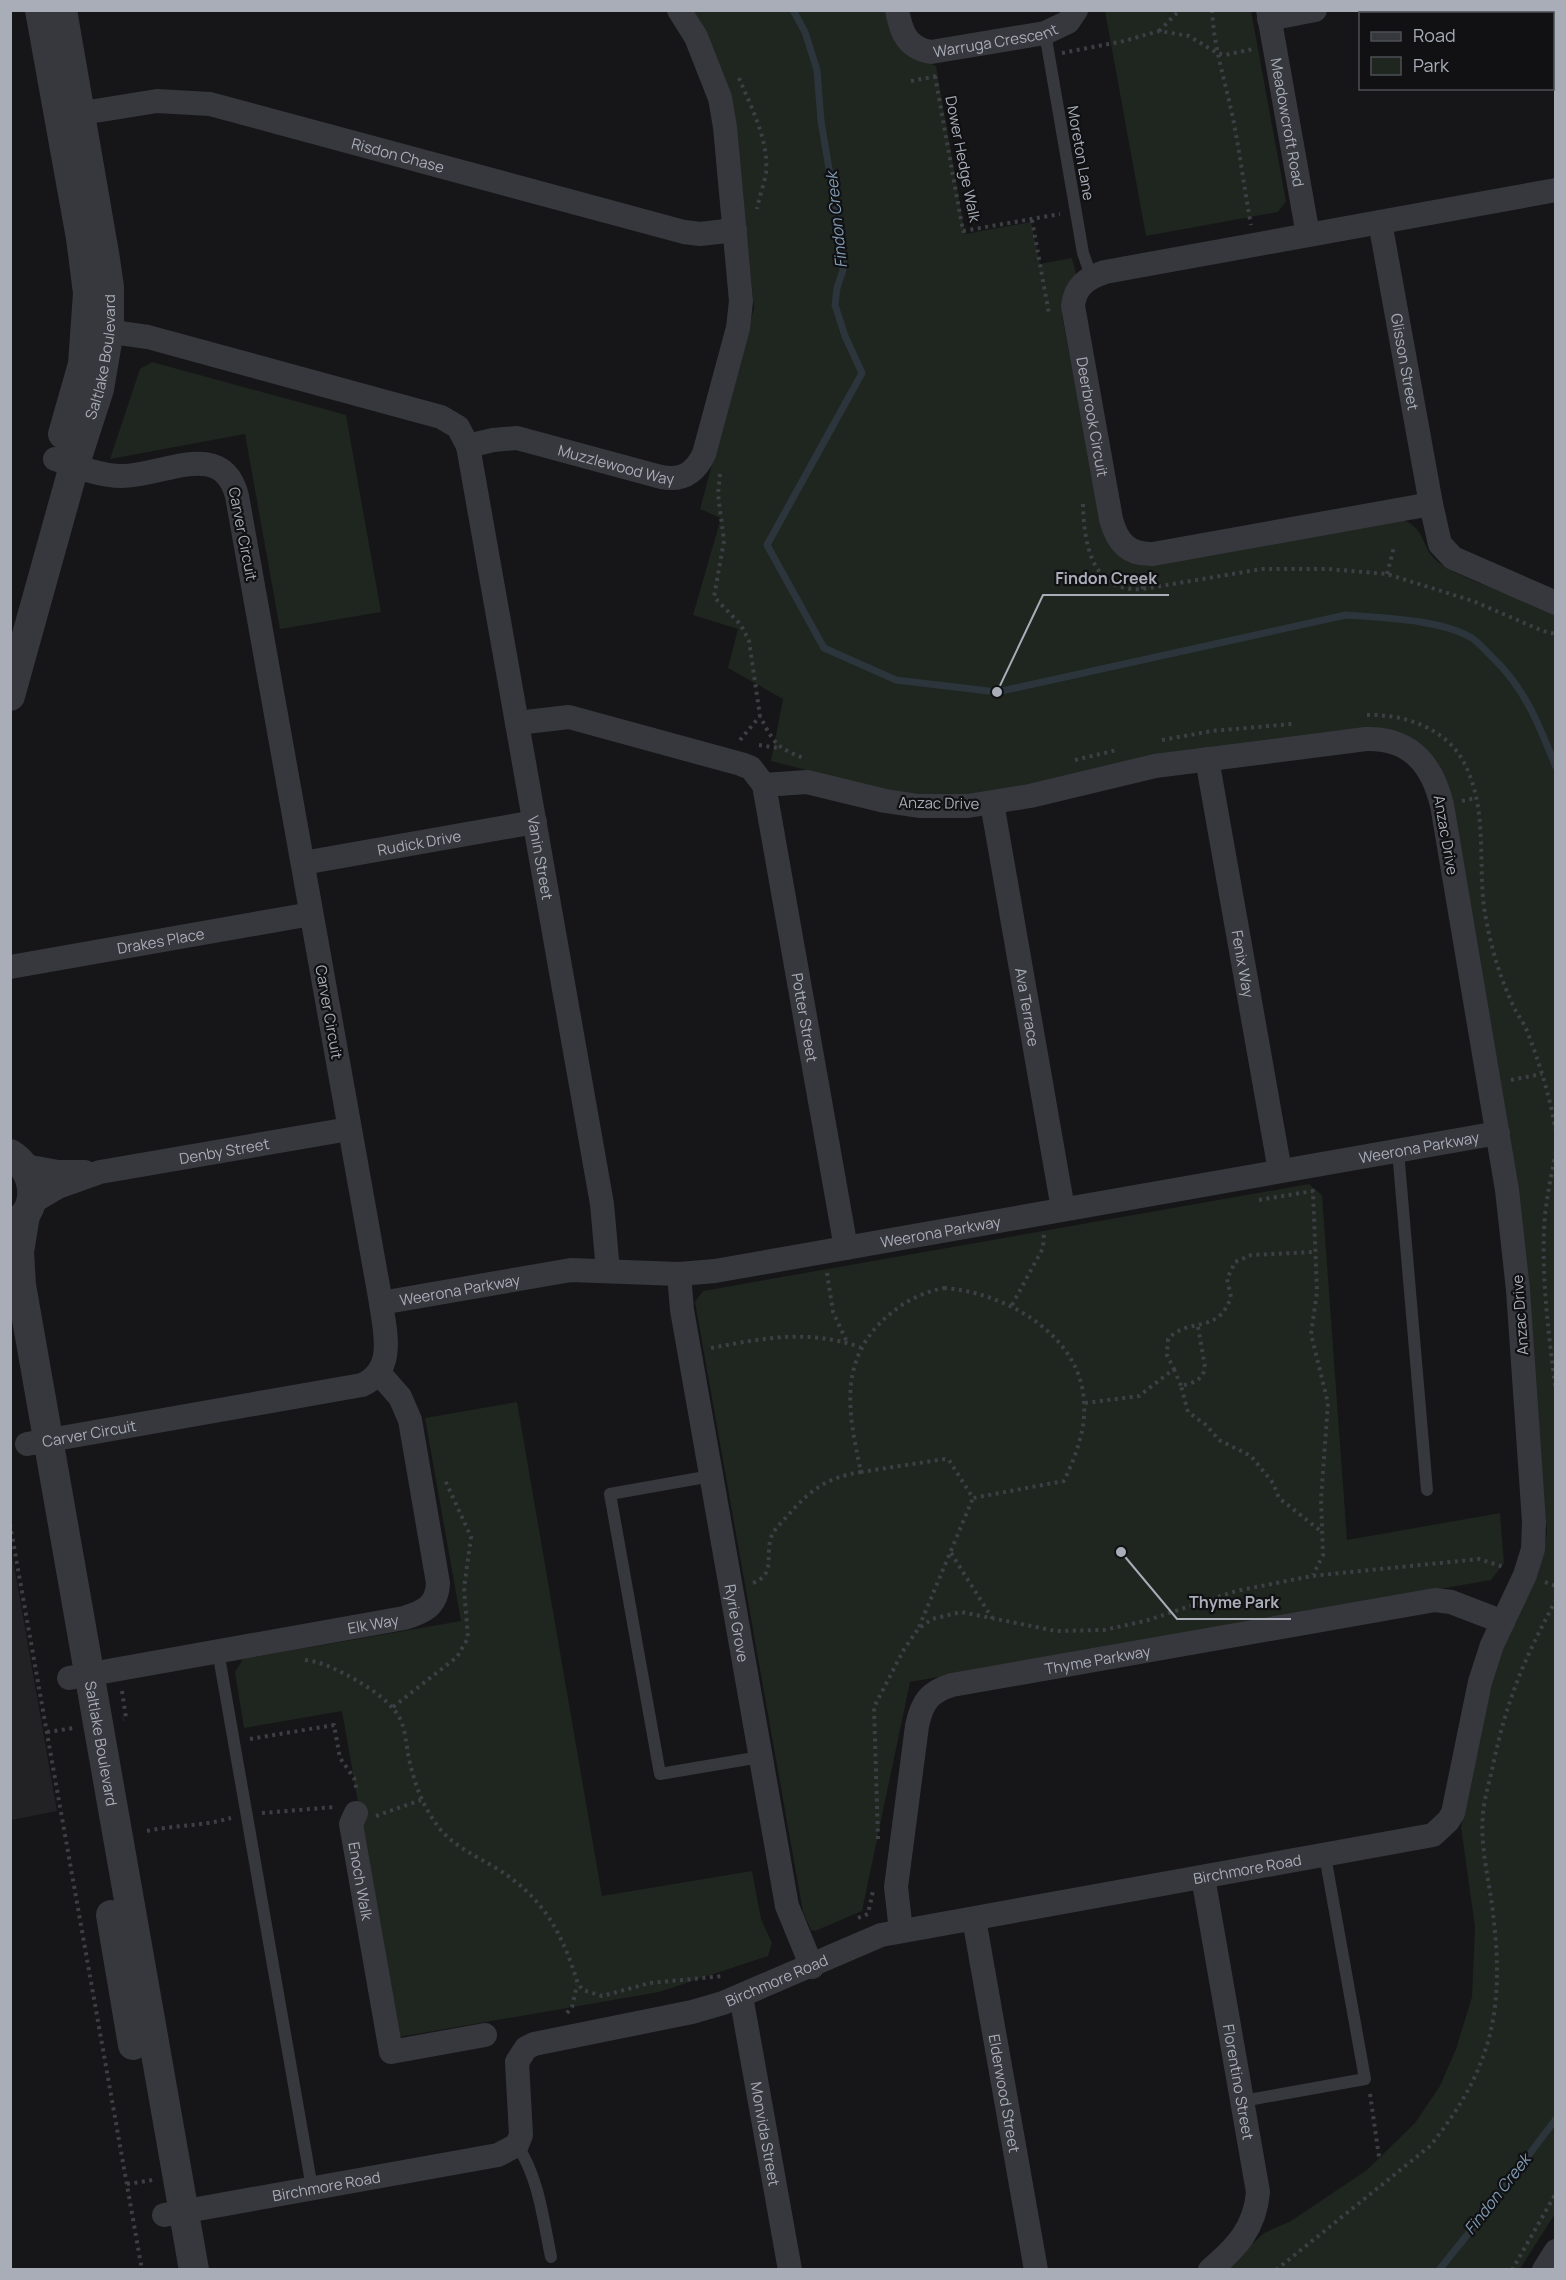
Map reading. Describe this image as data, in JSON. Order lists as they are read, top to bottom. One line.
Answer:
{"streets":{"street":["Warruga Crescent","Meadowcroft Road","Risdon Chase","Saltlake Boulevard","Glisson Street","Deerbrook Circuit","Muzzlewood Way","Carver Circuit","Anzac Drive","Rudick Drive","Vanin Street","Drakes Place","Fenix Way","Ava Terrace","Potter Street","Weerona Parkway","Denby Street","Elk Way","Ryrie Grove","Thyme Parkway","Birchmore Road","Enoch Walk","Florentino Street","Elderwood Street","Monvida Street"],"lane":["Moreton Lane"],"path":["Dower Hedge Walk"]},"crossings":[["Warruga Crescent","Moreton Lane"],["Warruga Crescent","Dower Hedge Walk"],["Moreton Lane","Dower Hedge Walk"],["Moreton Lane","Deerbrook Circuit"],["Risdon Chase","Saltlake Boulevard"],["Risdon Chase","Muzzlewood Way"],["Saltlake Boulevard","Carver Circuit"],["Saltlake Boulevard","Denby Street"],["Saltlake Boulevard","Elk Way"],["Saltlake Boulevard","Birchmore Road"],["Glisson Street","Deerbrook Circuit"],["Muzzlewood Way","Vanin Street"],["Carver Circuit","Rudick Drive"],["Carver Circuit","Drakes Place"],["Carver Circuit","Weerona Parkway"],["Carver Circuit","Denby Street"],["Carver Circuit","Elk Way"],["Anzac Drive","Fenix Way"],["Anzac Drive","Ava Terrace"],["Anzac Drive","Potter Street"],["Anzac Drive","Weerona Parkway"],["Anzac Drive","Thyme Parkway"],["Anzac Drive","Birchmore Road"],["Rudick Drive","Vanin Street"],["Vanin Street","Weerona Parkway"],["Fenix Way","Weerona Parkway"],["Ava Terrace","Weerona Parkway"],["Potter Street","Weerona Parkway"],["Weerona Parkway","Ryrie Grove"],["Ryrie Grove","Birchmore Road"],["Thyme Parkway","Birchmore Road"],["Birchmore Road","Florentino Street"],["Birchmore Road","Elderwood Street"],["Birchmore Road","Monvida Street"]],"water":["Findon Creek"],"places":["Findon Creek","Thyme Park"],"legend":["Road","Park"]}
